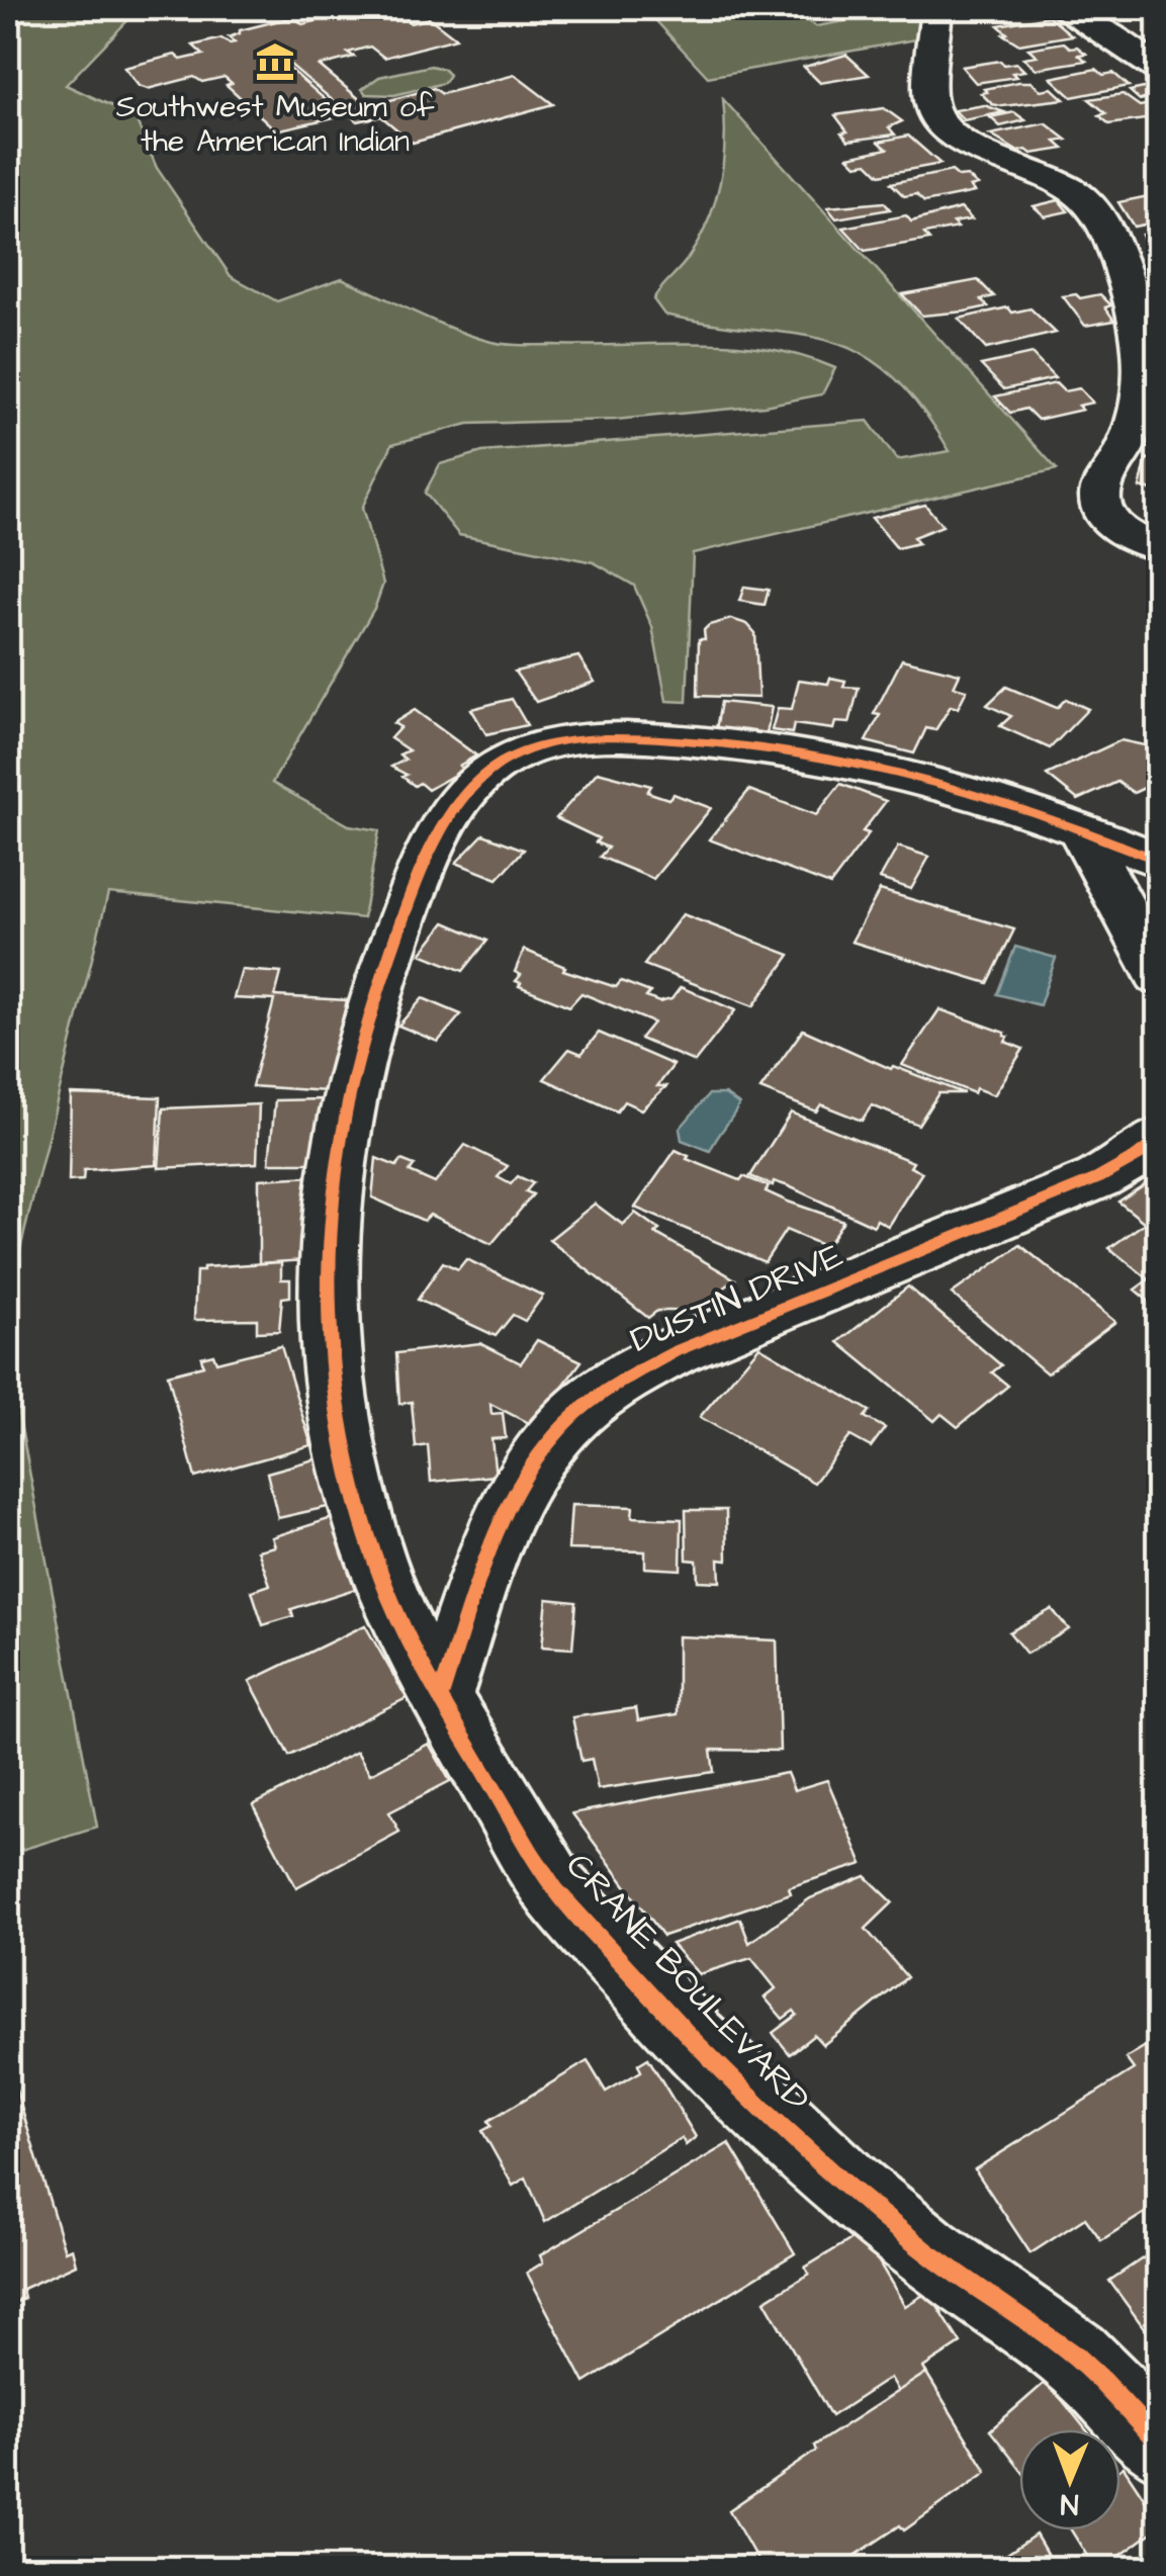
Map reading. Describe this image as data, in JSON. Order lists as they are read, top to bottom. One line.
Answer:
{"streets":{"street":["DUSTIN DRIVE","CRANE BOULEVARD"]},"crossings":[["DUSTIN DRIVE","CRANE BOULEVARD"]],"places":{"museum":["Southwest Museum of the American Indian"]},"north":"bottom"}
